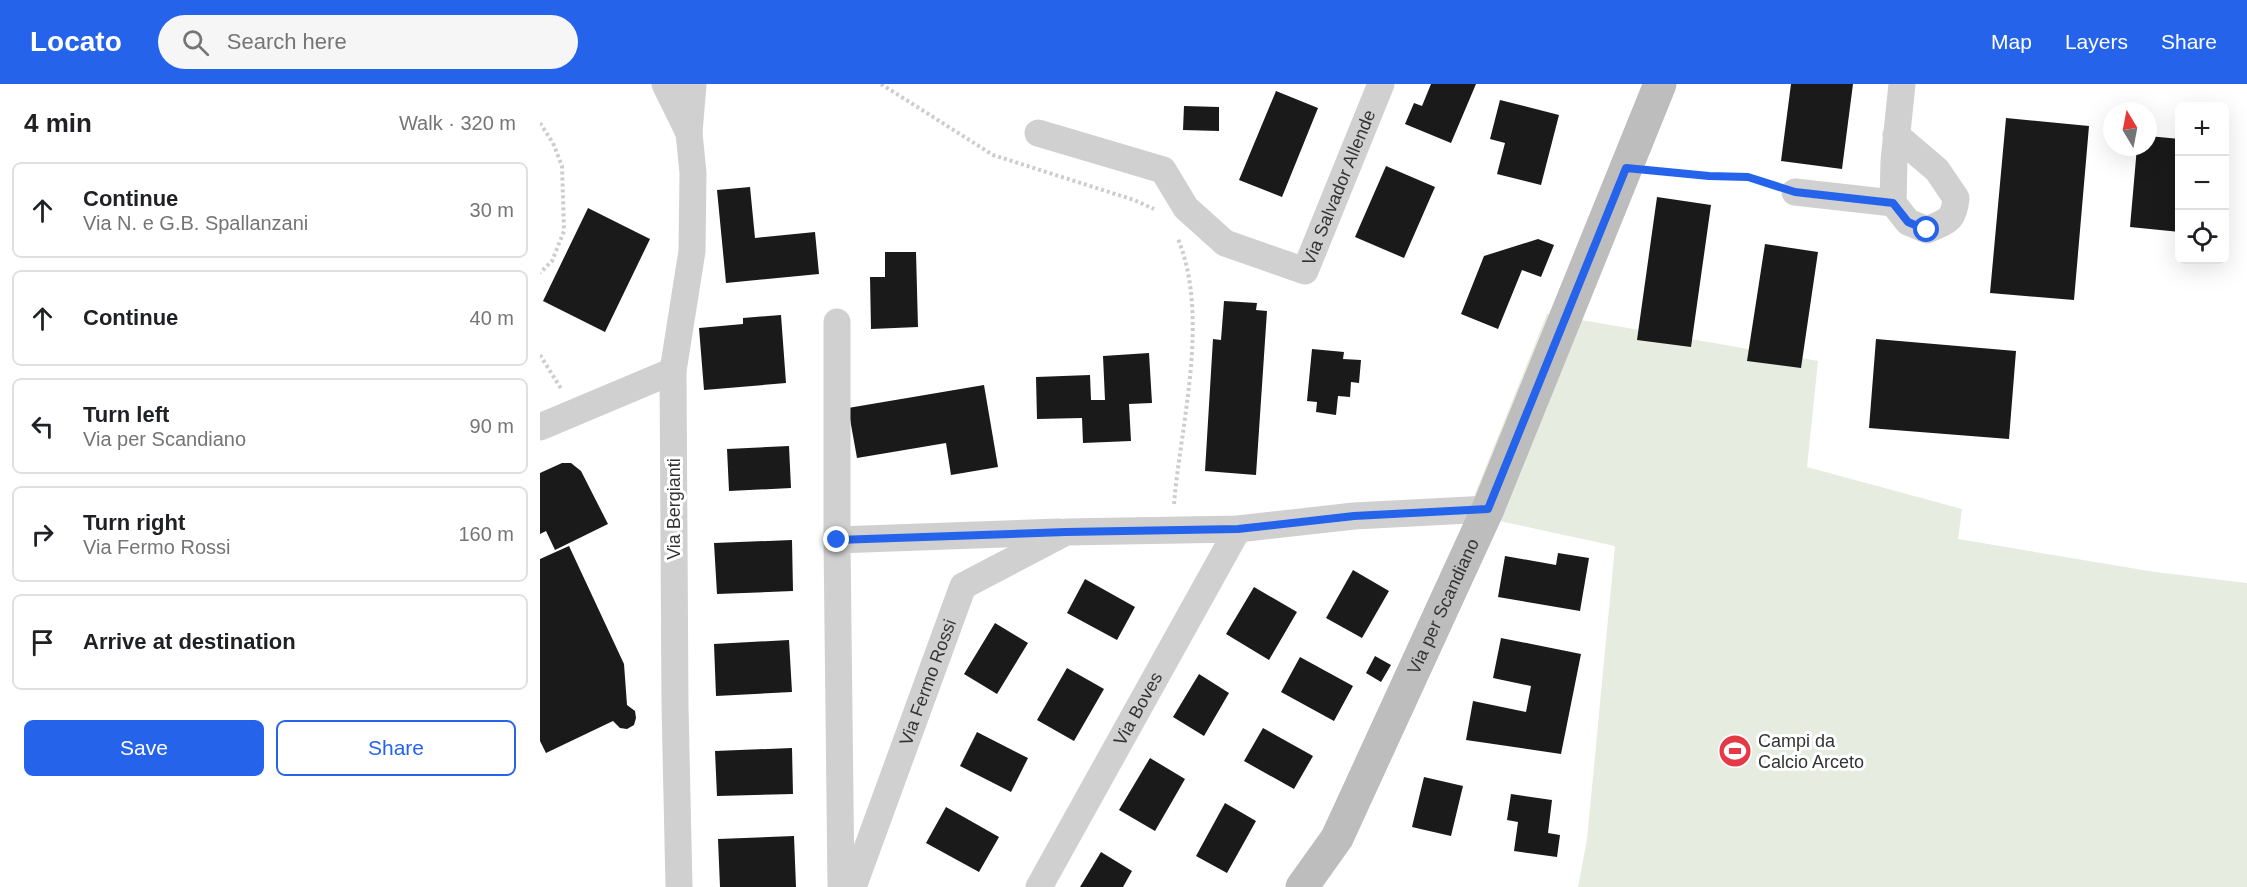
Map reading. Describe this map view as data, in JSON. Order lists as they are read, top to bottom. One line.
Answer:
{"streets":{"street":["Via Salvador Allende","Via Bergianti","Via per Scandiano","Via Fermo Rossi","Via Boves"]},"crossings":[["Via per Scandiano","Via Fermo Rossi"],["Via Fermo Rossi","Via Boves"]],"places":{"sports":["Campi da Calcio Arceto"]},"north":"top","page":{"header":"Locato","search":"Search here","nav":["Map","Layers","Share"],"heading":["4 min","Walk · 320 m"],"map_buttons":["+","−"],"list":[["Continue","Via N. e G.B. Spallanzani","30 m"],["Continue","40 m"],["Turn left","Via per Scandiano","90 m"],["Turn right","Via Fermo Rossi","160 m"],"Arrive at destination"],"buttons":["Save","Share"]}}
